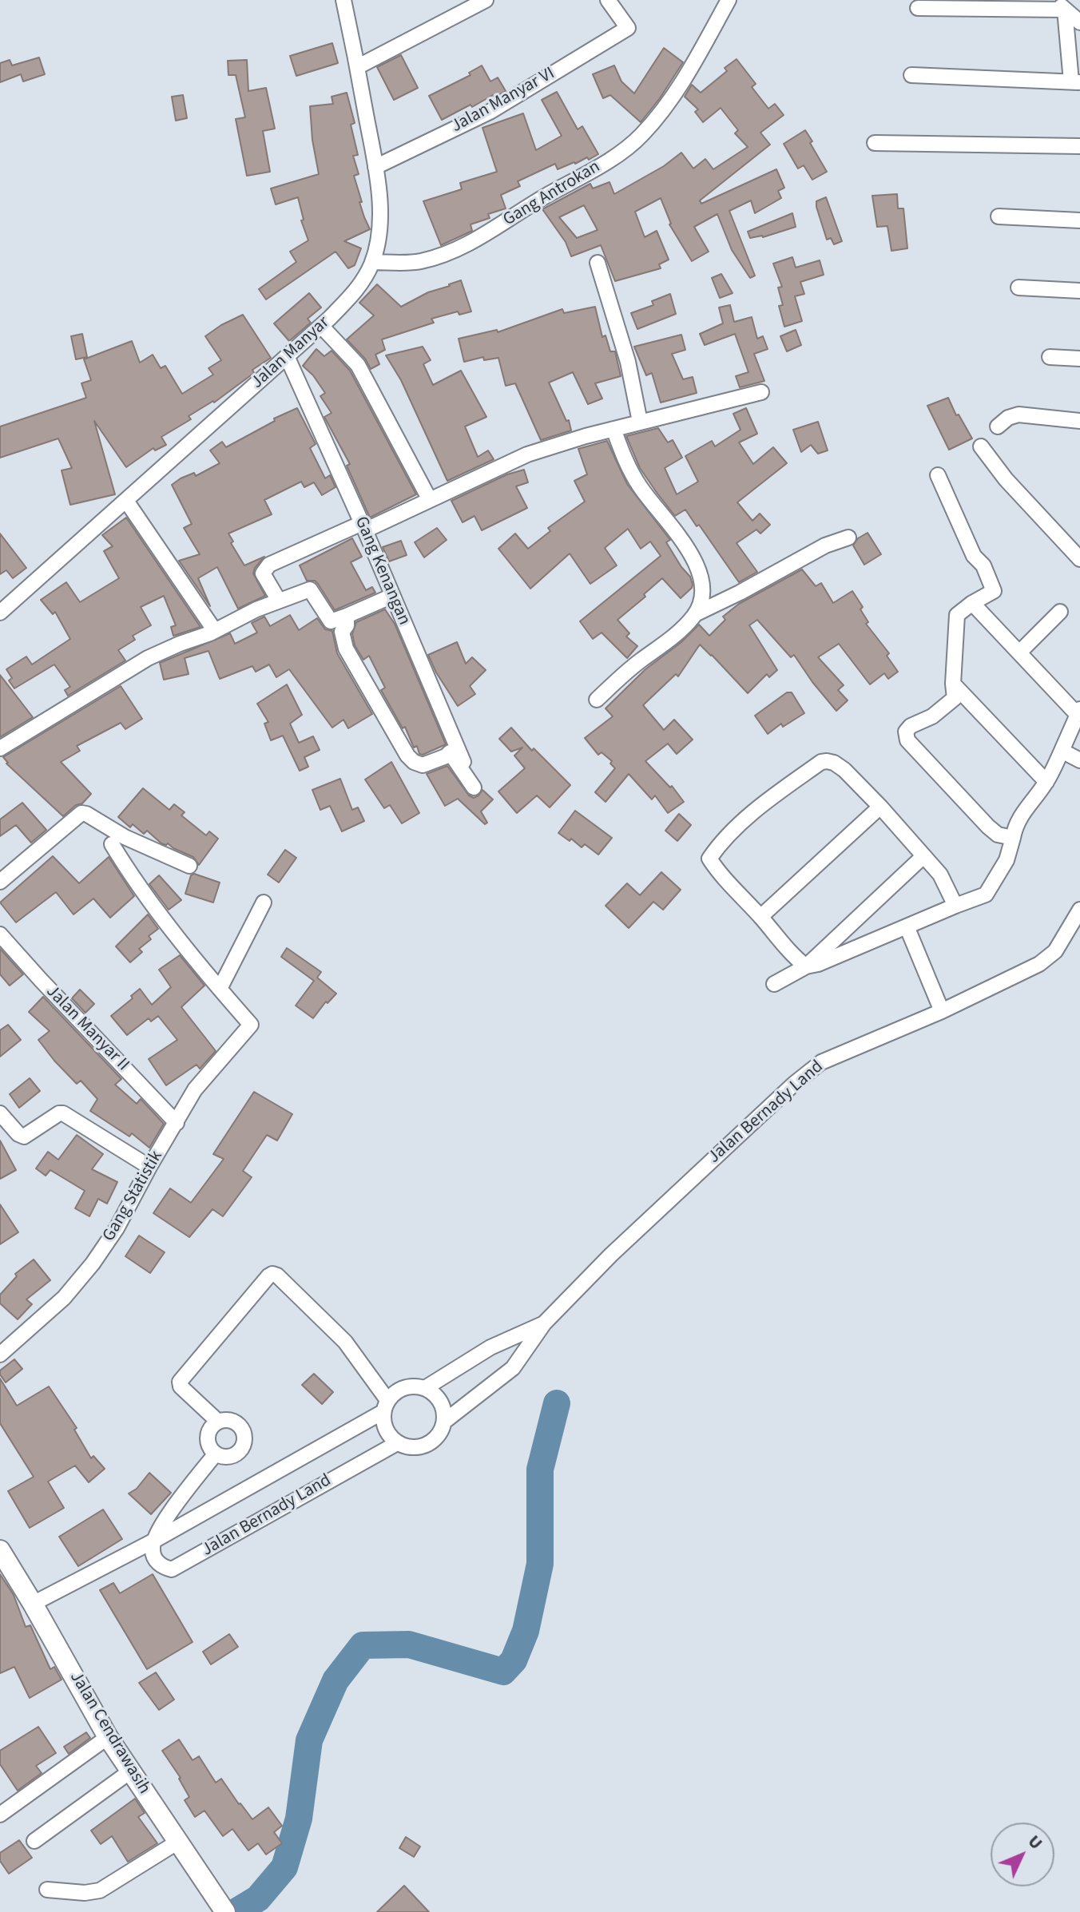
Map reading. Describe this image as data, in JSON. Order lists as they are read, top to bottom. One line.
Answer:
{"streets":{"main road":["Jalan Cendrawasih"],"street":["Jalan Manyar VI","Gang Antrokan","Jalan Manyar","Gang Kenangan","Jalan Manyar II","Jalan Bernady Land","Gang Statistik"]},"crossings":[["Jalan Manyar VI","Jalan Manyar"],["Gang Antrokan","Jalan Manyar"],["Jalan Manyar","Gang Kenangan"],["Jalan Manyar II","Gang Statistik"],["Jalan Bernady Land","Jalan Cendrawasih"]],"north":"top right"}
